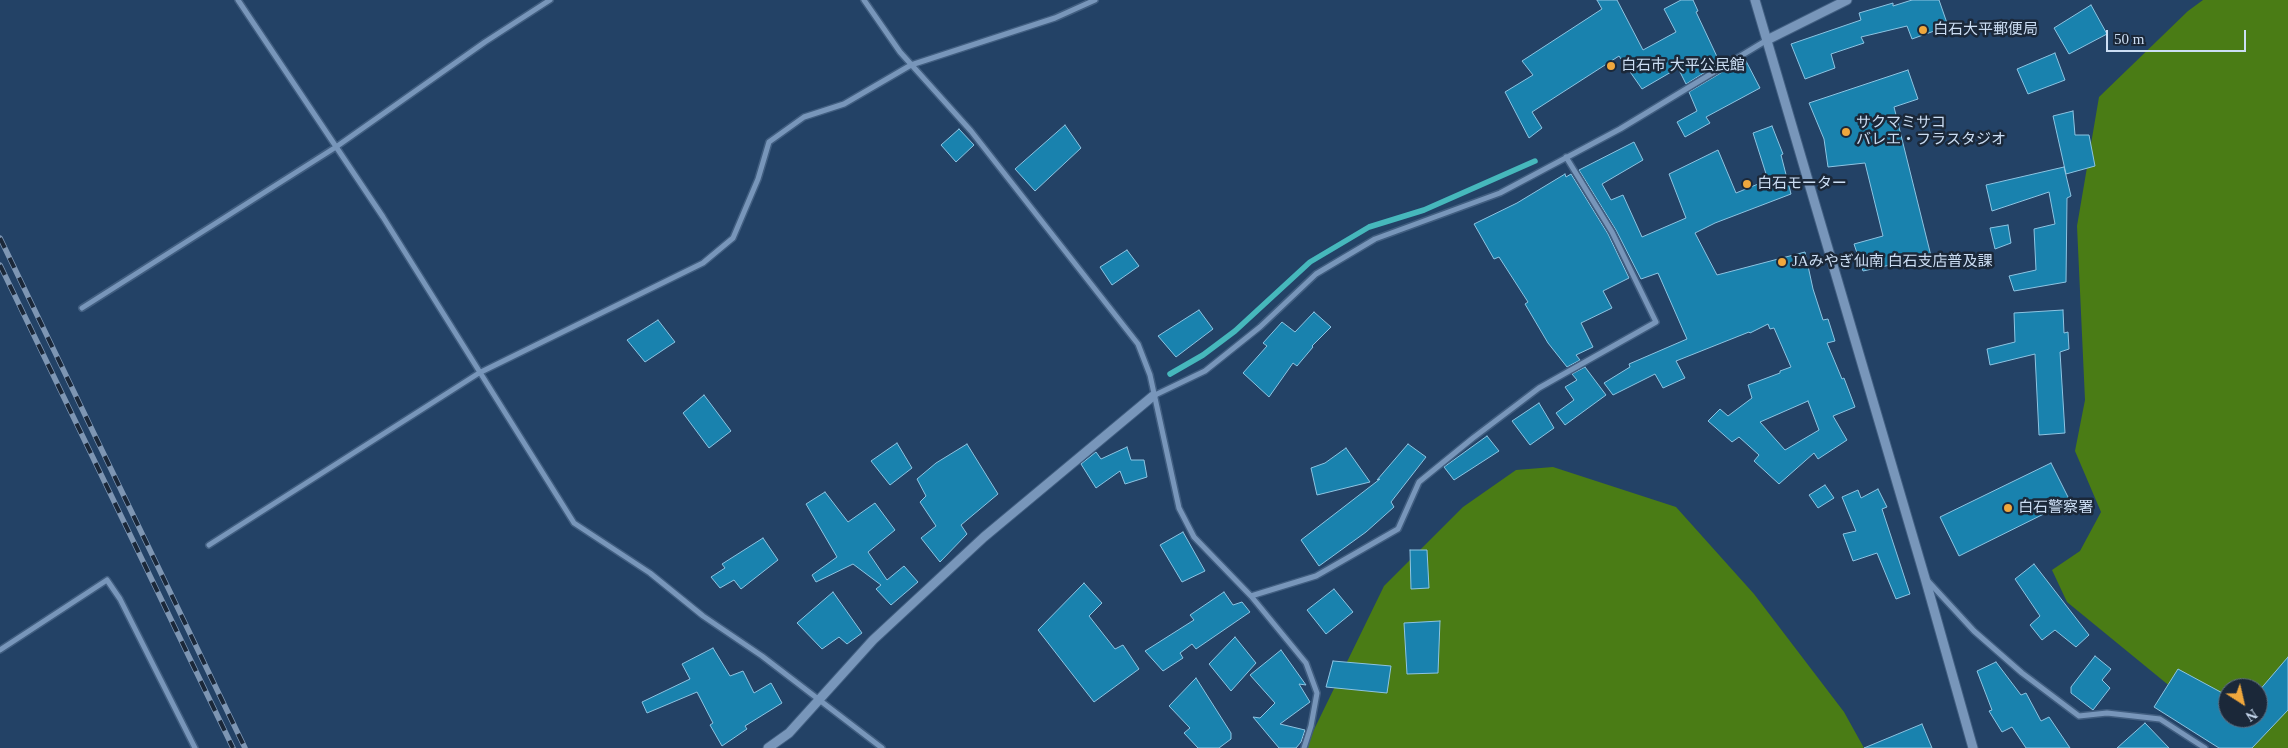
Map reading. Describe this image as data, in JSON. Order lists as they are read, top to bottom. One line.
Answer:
{"places":["白石大平郵便局","白石市 大平公民館","サクマミサコ バレエ・フラスタジオ","白石モーター","JAみやぎ仙南 白石支店普及課","白石警察署"],"scale_bar":"50 m","north":"bottom right"}
